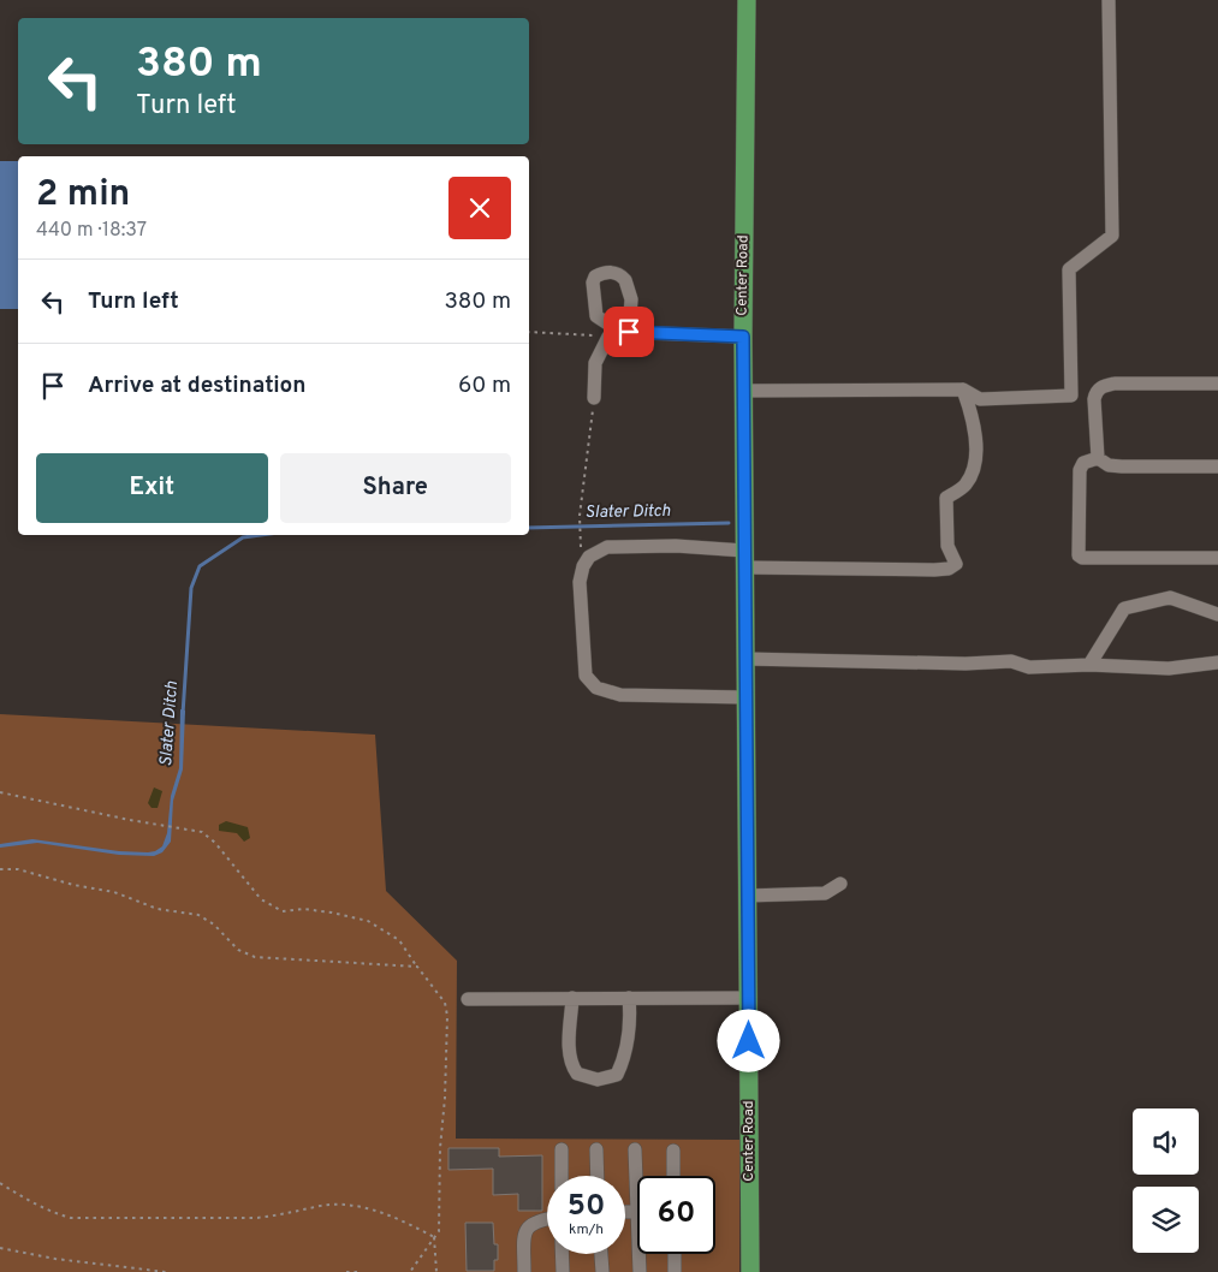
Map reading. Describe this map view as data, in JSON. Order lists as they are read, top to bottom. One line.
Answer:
{"streets":{"main road":["Center Road"]},"water":["Slater Ditch"],"page":{"turn":["380 m","Turn left"],"heading":["2 min","440 m · 18:37"],"list":[{"name":"Turn left","value":"380 m"},{"name":"Arrive at destination","value":"60 m"}],"buttons":["Exit","Share"],"speed":"50 km/h","limit":"60"}}
